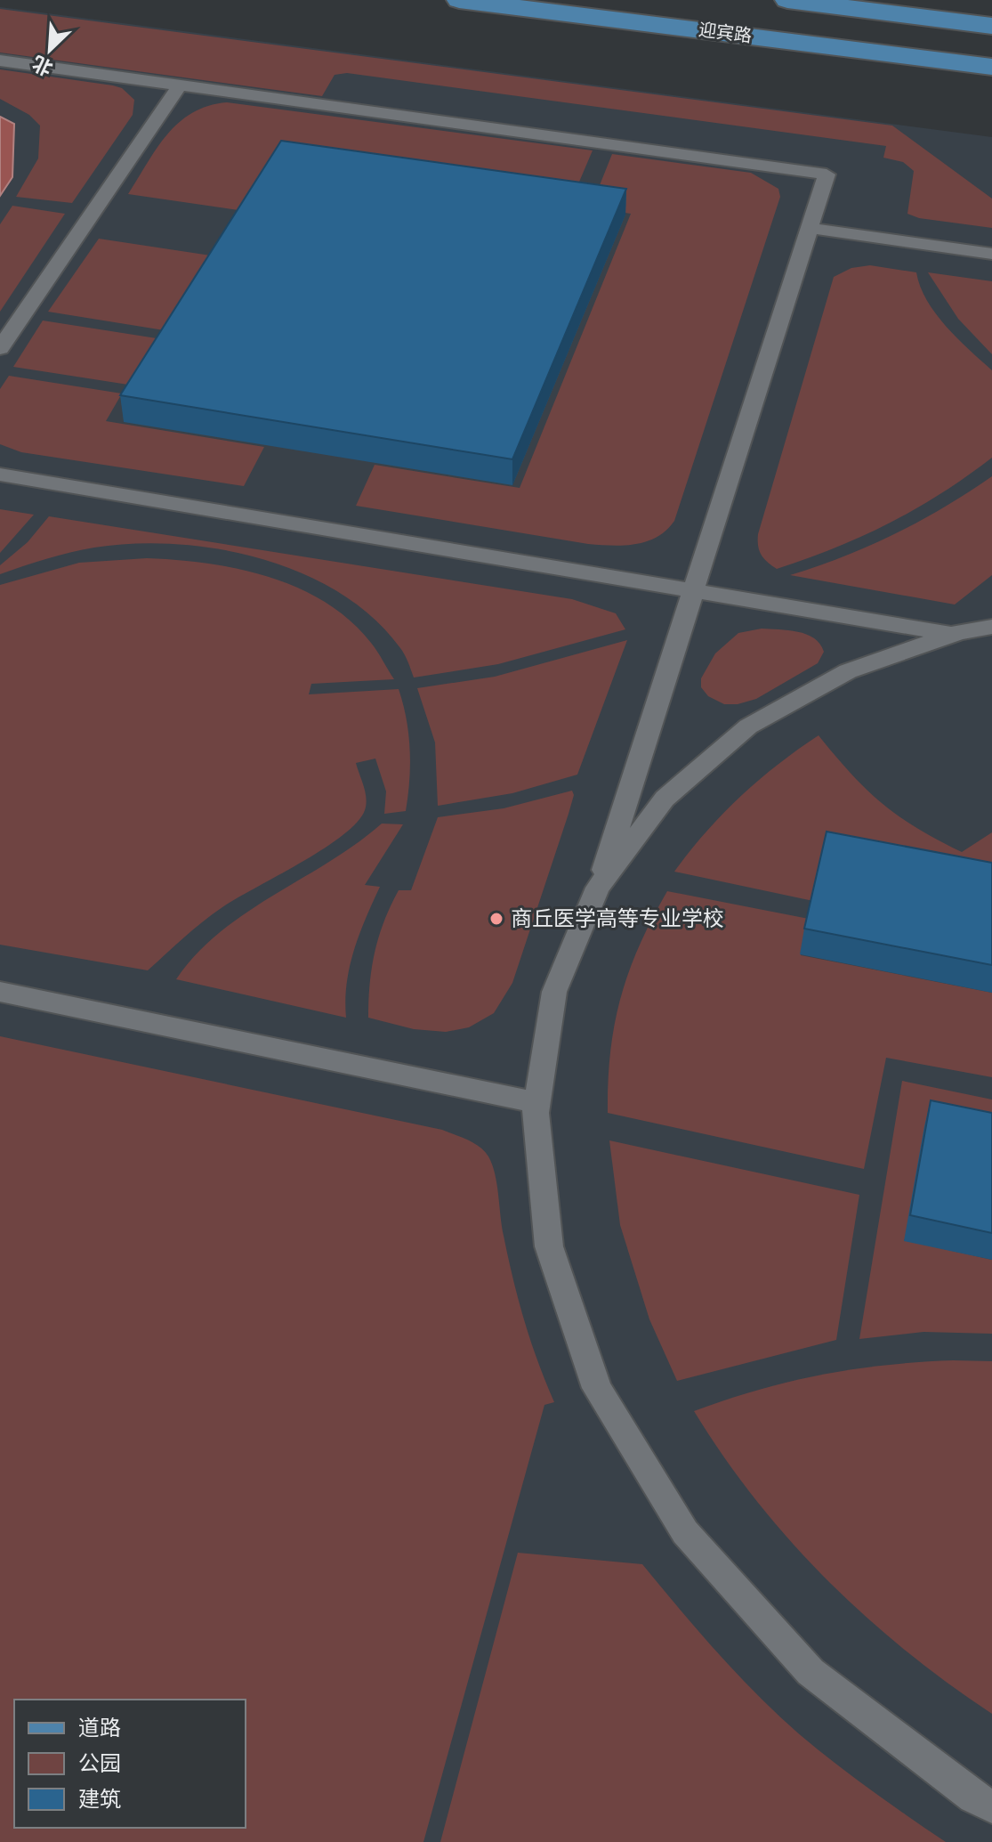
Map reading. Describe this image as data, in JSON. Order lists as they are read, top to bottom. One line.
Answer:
{"streets":{"main road":["迎宾路"]},"places":["商丘医学高等专业学校"],"legend":["道路","公园","建筑"],"north":"bottom left"}
